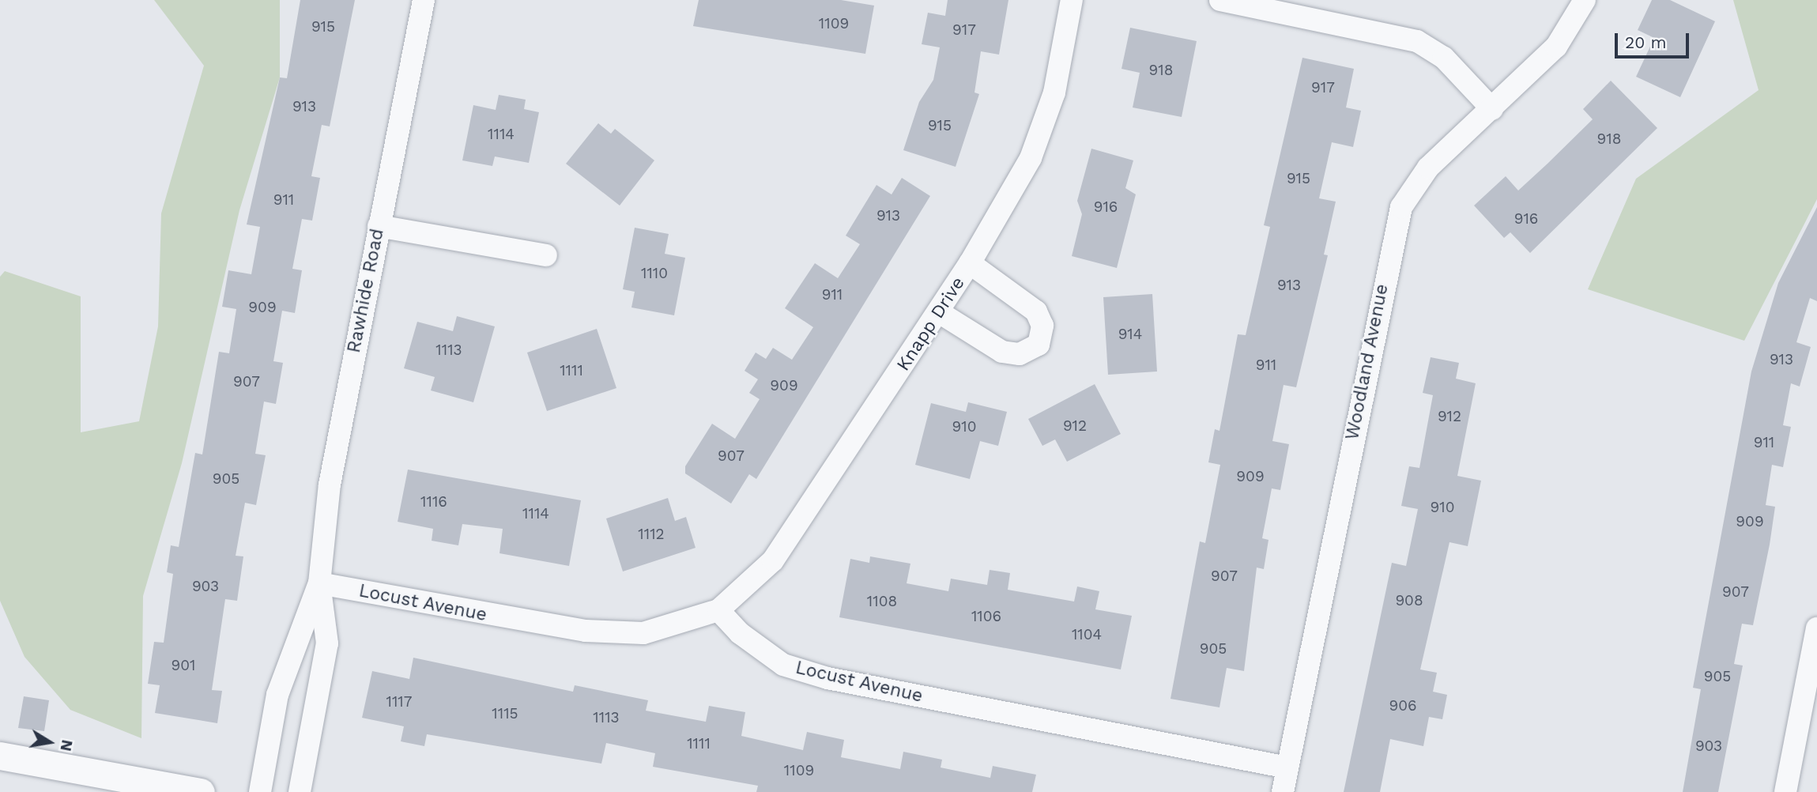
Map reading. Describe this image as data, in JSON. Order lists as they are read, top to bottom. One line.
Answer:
{"streets":{"street":["Rawhide Road","Knapp Drive","Woodland Avenue","Locust Avenue"]},"crossings":[["Rawhide Road","Locust Avenue"],["Knapp Drive","Locust Avenue"],["Woodland Avenue","Locust Avenue"]],"house_numbers":["1109","915","917","918","917","913","915","1114","918","915","911","916","913","916","1110","913","911","909","914","1113","913","911","1111","907","909","912","912","910","911","907","909","905","1116","910","1114","909","1112","907","903","907","908","1108","1106","1104","905","901","905","1117","906","1115","1113","1111","903","1109"],"scale_bar":"20 m","north":"right"}
